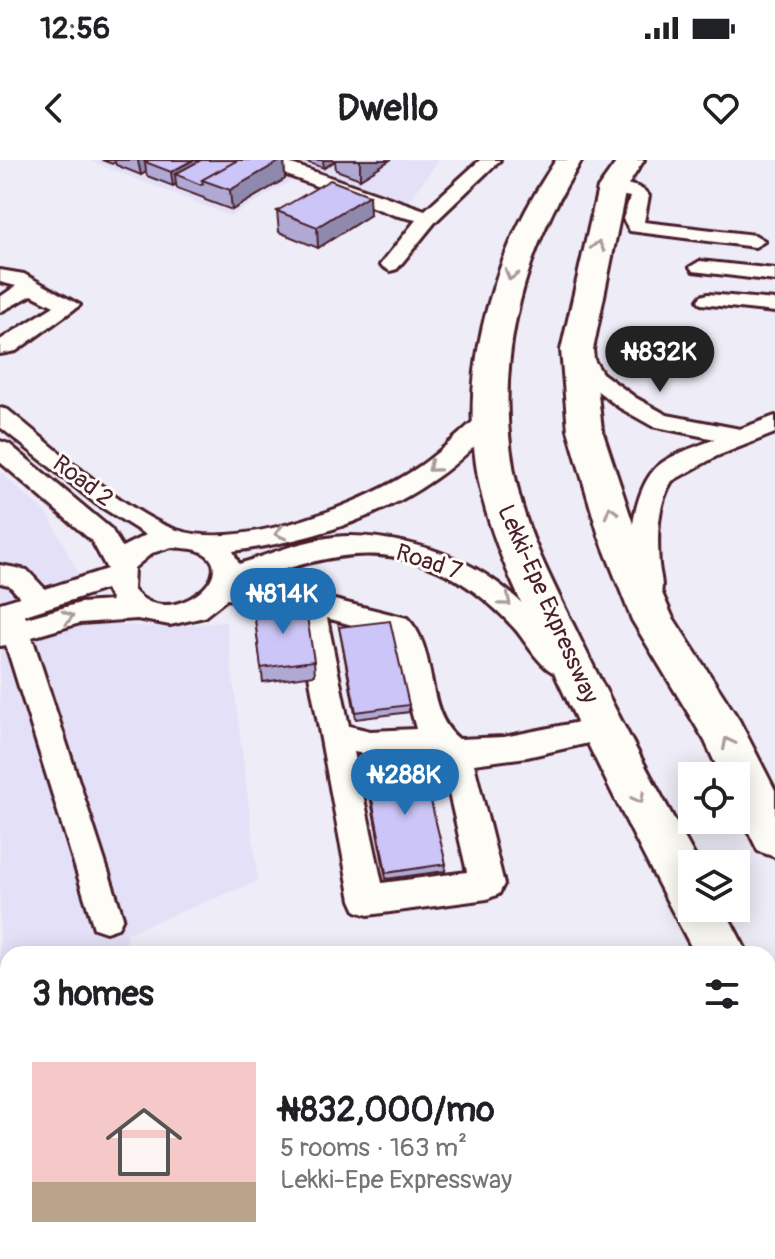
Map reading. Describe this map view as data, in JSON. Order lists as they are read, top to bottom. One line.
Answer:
{"streets":{"highway":["Lekki-Epe Expressway"],"street":["Road 2","Road 7"]},"crossings":[["Road 2","Road 7"],["Road 7","Lekki-Epe Expressway"]],"page":{"status":"12:56","header":"Dwello","price":["₦832K","₦814K","₦288K"],"heading":"3 homes","list":[{"name":"₦832,000/mo","note":"5 rooms · 163 m² · Lekki-Epe Expressway"}]}}
